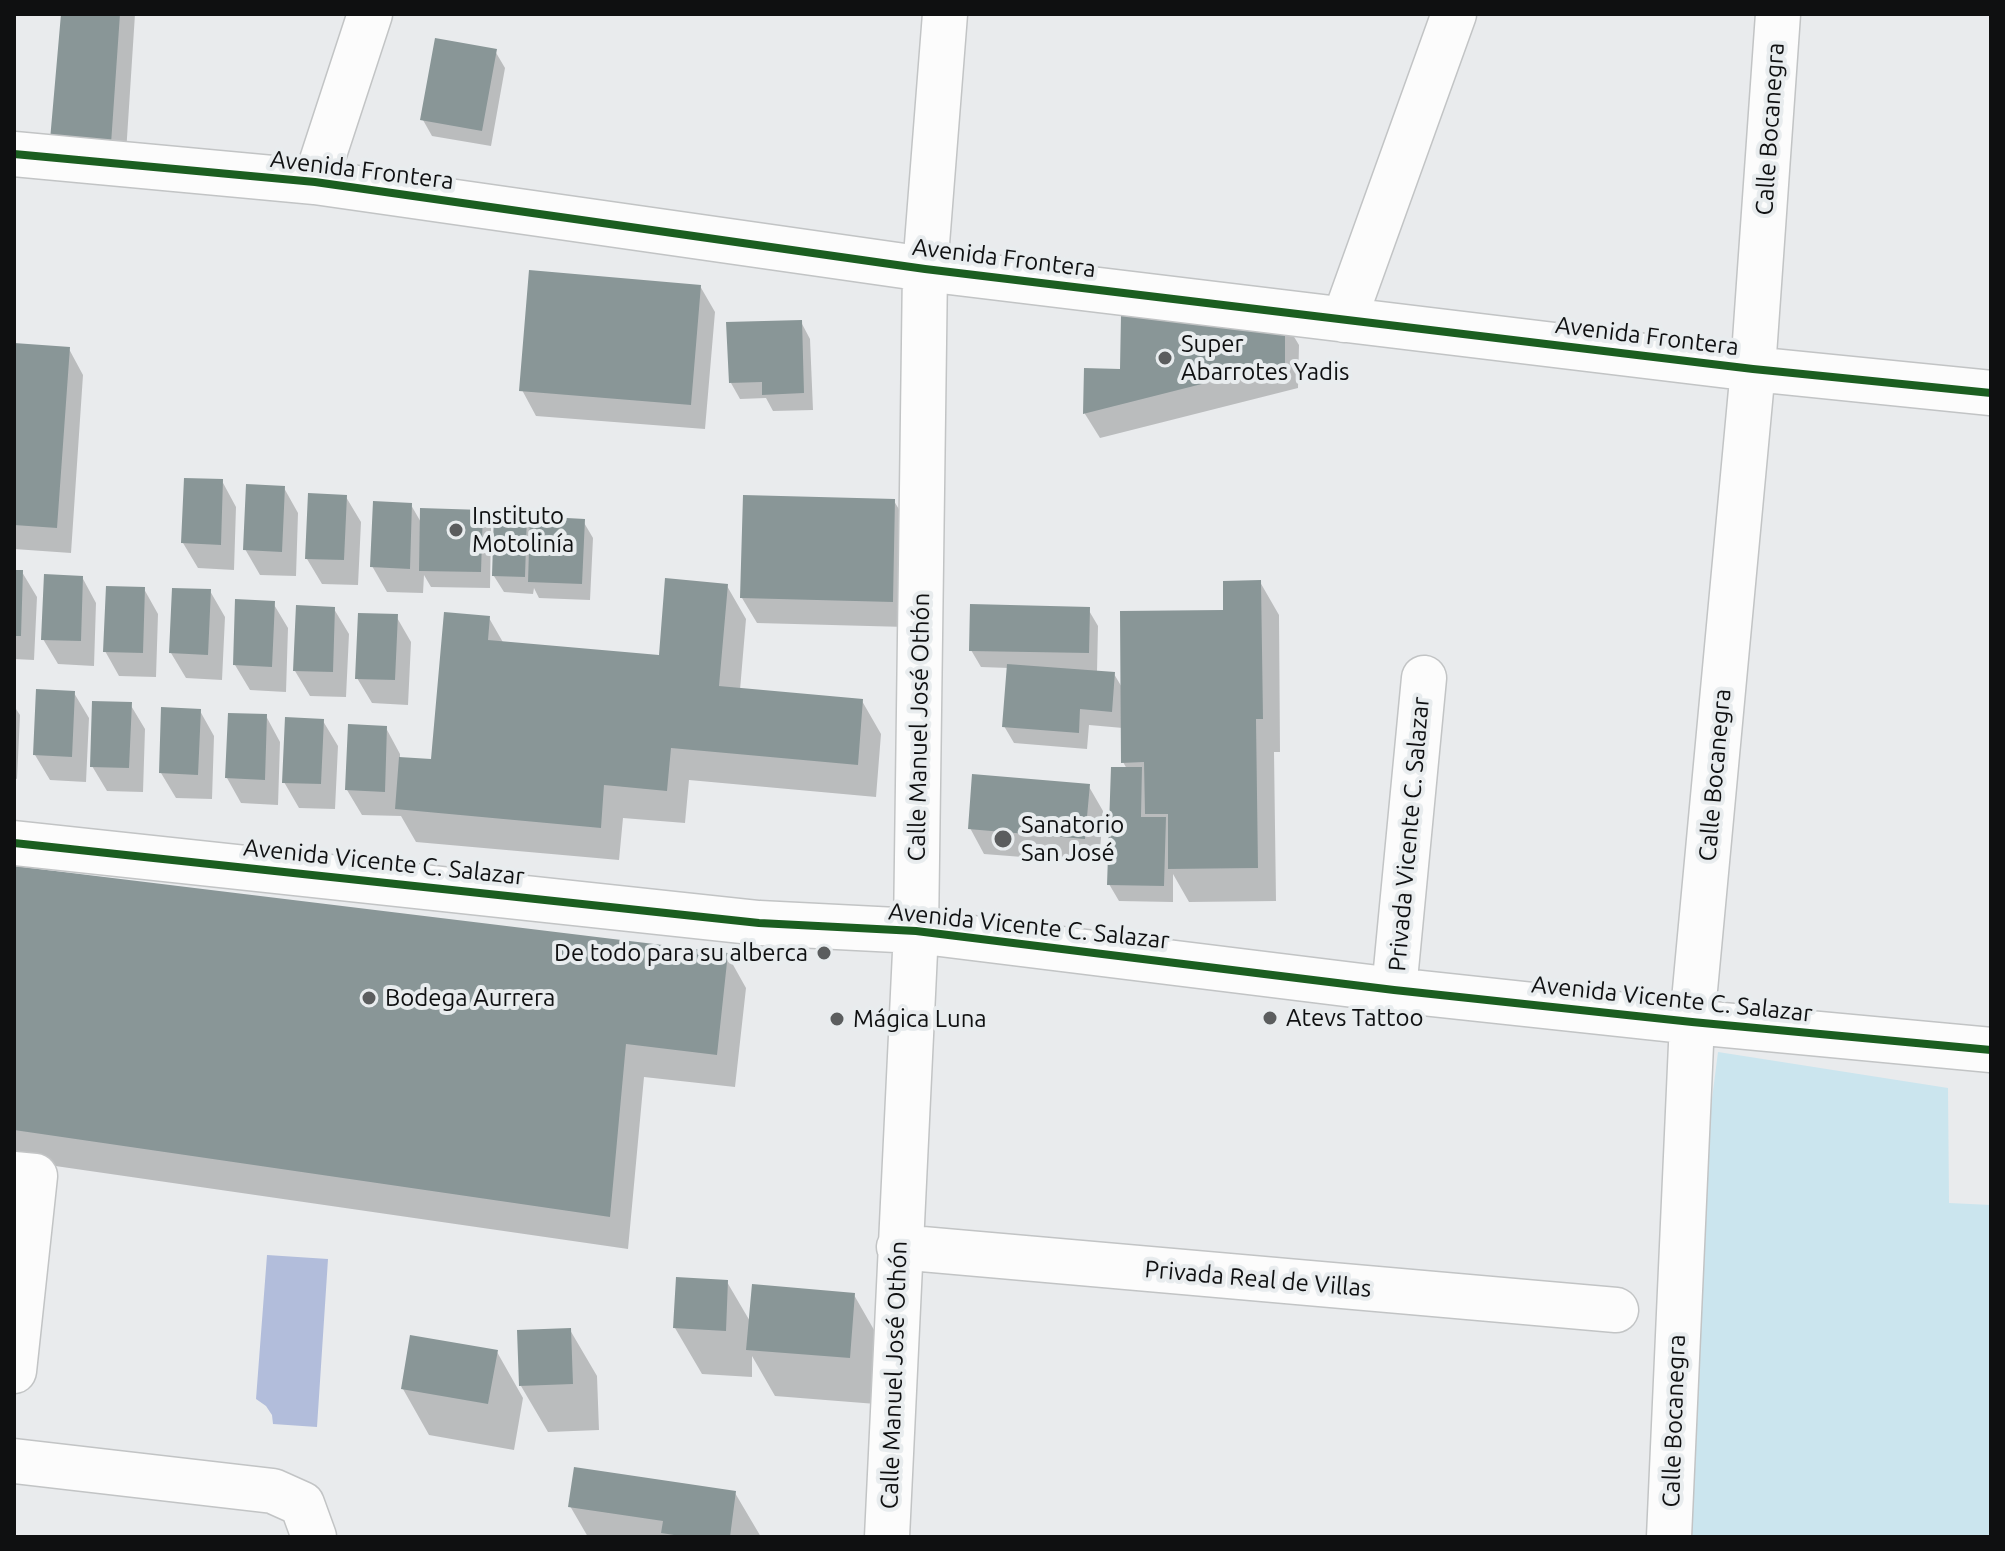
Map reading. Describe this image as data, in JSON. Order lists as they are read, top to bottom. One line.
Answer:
{"streets":{"street":["Calle Bocanegra","Avenida Frontera","Calle Manuel José Othón","Privada Vicente C. Salazar","Avenida Vicente C. Salazar","Privada Real de Villas"]},"crossings":[["Calle Bocanegra","Avenida Frontera"],["Calle Bocanegra","Avenida Vicente C. Salazar"],["Avenida Frontera","Calle Manuel José Othón"],["Calle Manuel José Othón","Avenida Vicente C. Salazar"],["Calle Manuel José Othón","Privada Real de Villas"],["Privada Vicente C. Salazar","Avenida Vicente C. Salazar"]],"places":["Super Abarrotes Yadis","Instituto Motolinía","Sanatorio San José","De todo para su alberca","Bodega Aurrera","Atevs Tattoo","Mágica Luna"]}
